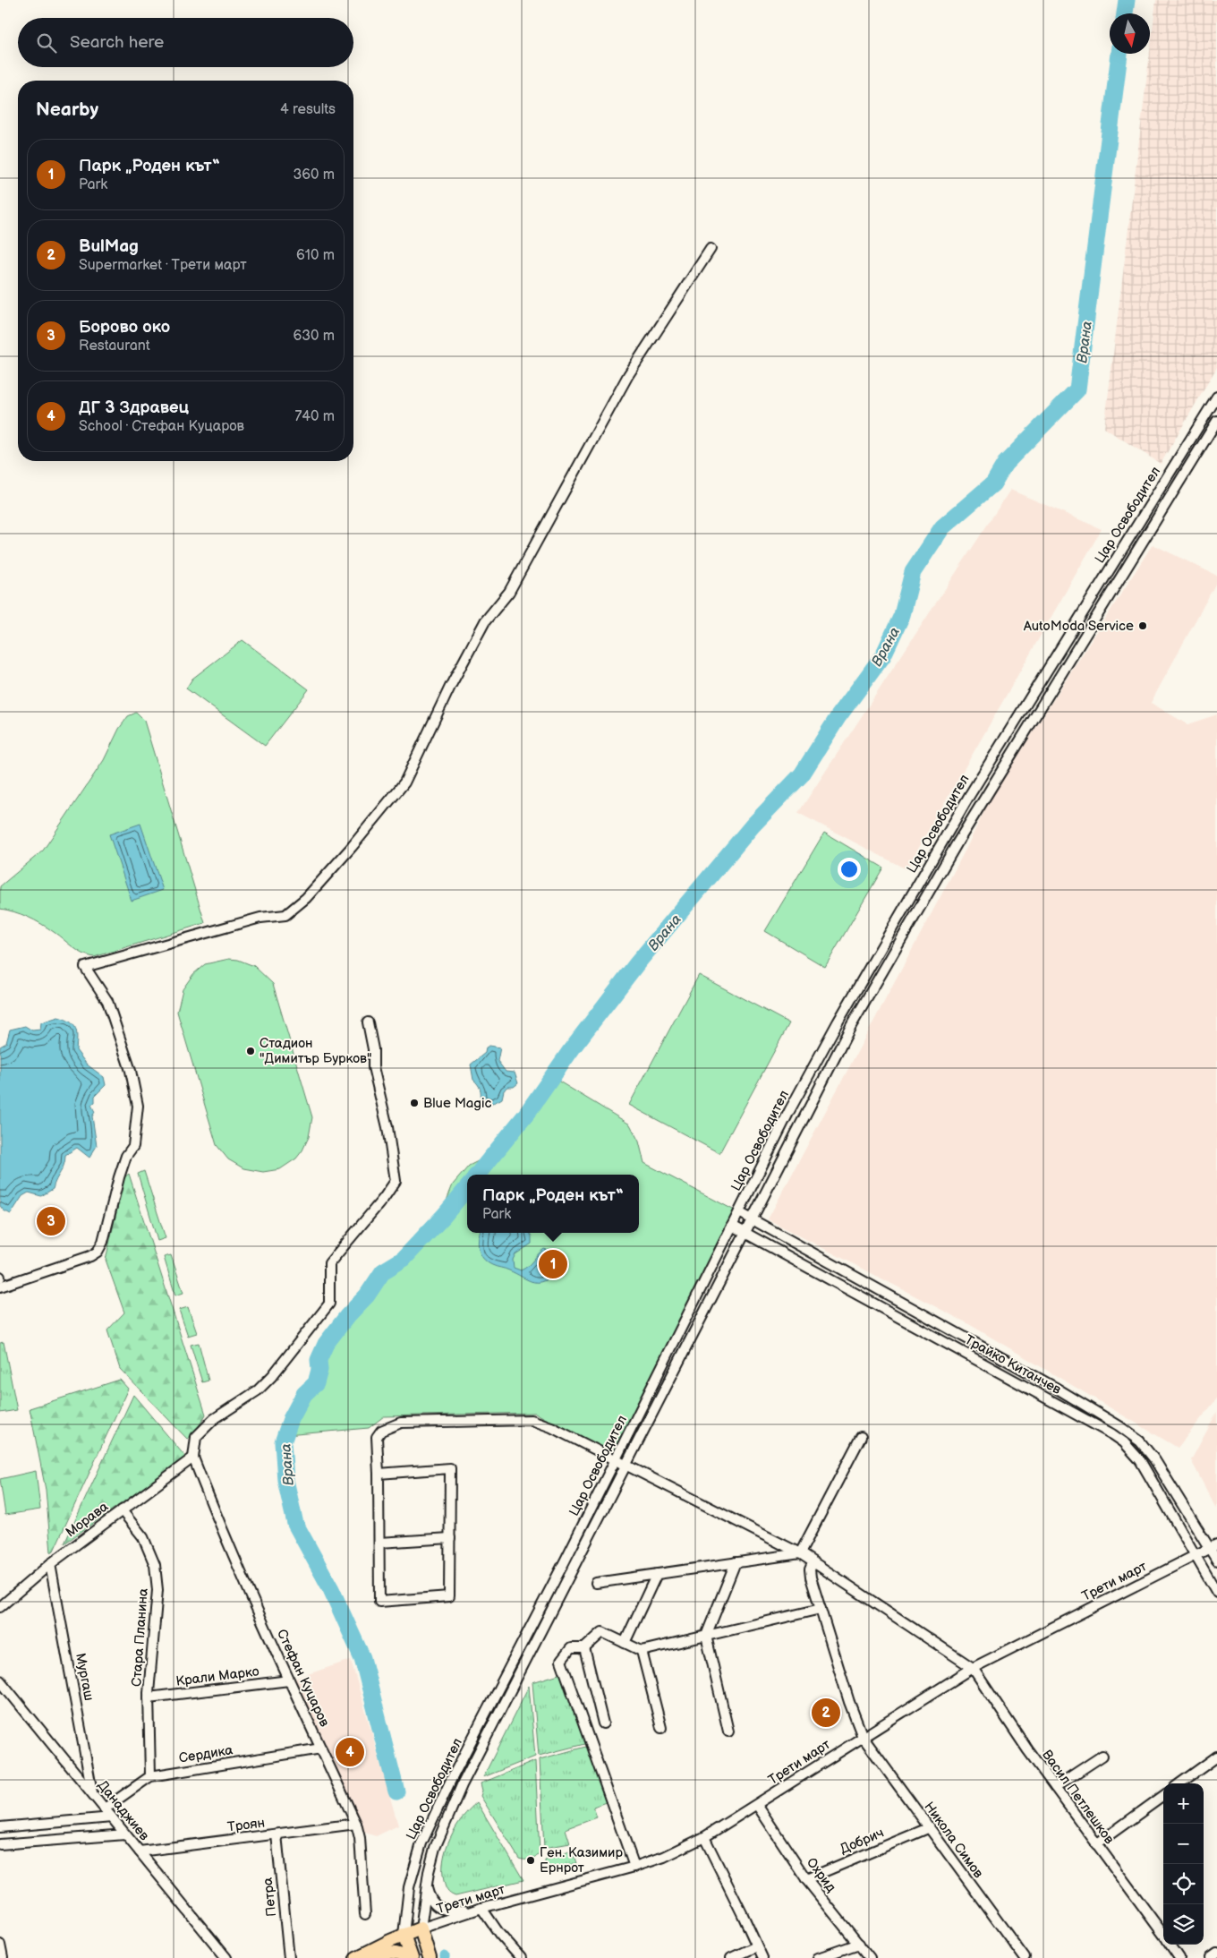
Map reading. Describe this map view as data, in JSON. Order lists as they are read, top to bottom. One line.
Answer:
{"streets":{"street":["Цар Освободител","Трайко Китанчев","Морава","Трети март","Стара Планина","Крали Марко","Мургаш","Стефан Куцаров","Сердика","Васил Петлешков","Данаджиев","Троян","Никола Симов","Добрич","Охрид","Петра"]},"crossings":[["Цар Освободител","Трайко Китанчев"],["Цар Освободител","Трети март"],["Трайко Китанчев","Трети март"],["Морава","Стара Планина"],["Морава","Мургаш"],["Морава","Стефан Куцаров"],["Трети март","Васил Петлешков"],["Трети март","Никола Симов"],["Трети март","Охрид"],["Стара Планина","Крали Марко"],["Стара Планина","Сердика"],["Крали Марко","Стефан Куцаров"],["Мургаш","Данаджиев"],["Стефан Куцаров","Сердика"],["Стефан Куцаров","Троян"],["Сердика","Данаджиев"],["Данаджиев","Троян"],["Троян","Петра"],["Никола Симов","Добрич"],["Добрич","Охрид"]],"water":["Врана"],"places":["AutoModa Service","Стадион \"Димитър Бурков\"","Blue Magic","Ген. Казимир Ернрот"],"north":"bottom","page":{"search":"Search here","heading":["Nearby","4 results"],"list":[{"mark":"1","name":"Парк „Роден кът“","note":"Park","value":"360 m"},{"mark":"2","name":"BulMag","note":"Supermarket · Трети март","value":"610 m"},{"mark":"3","name":"Борово око","note":"Restaurant","value":"630 m"},{"mark":"4","name":"ДГ 3 Здравец","note":"School · Стефан Куцаров","value":"740 m"}],"popup":["Парк „Роден кът“","Park"],"pins":["3","1","2","4"],"map_buttons":["+","−"]}}
